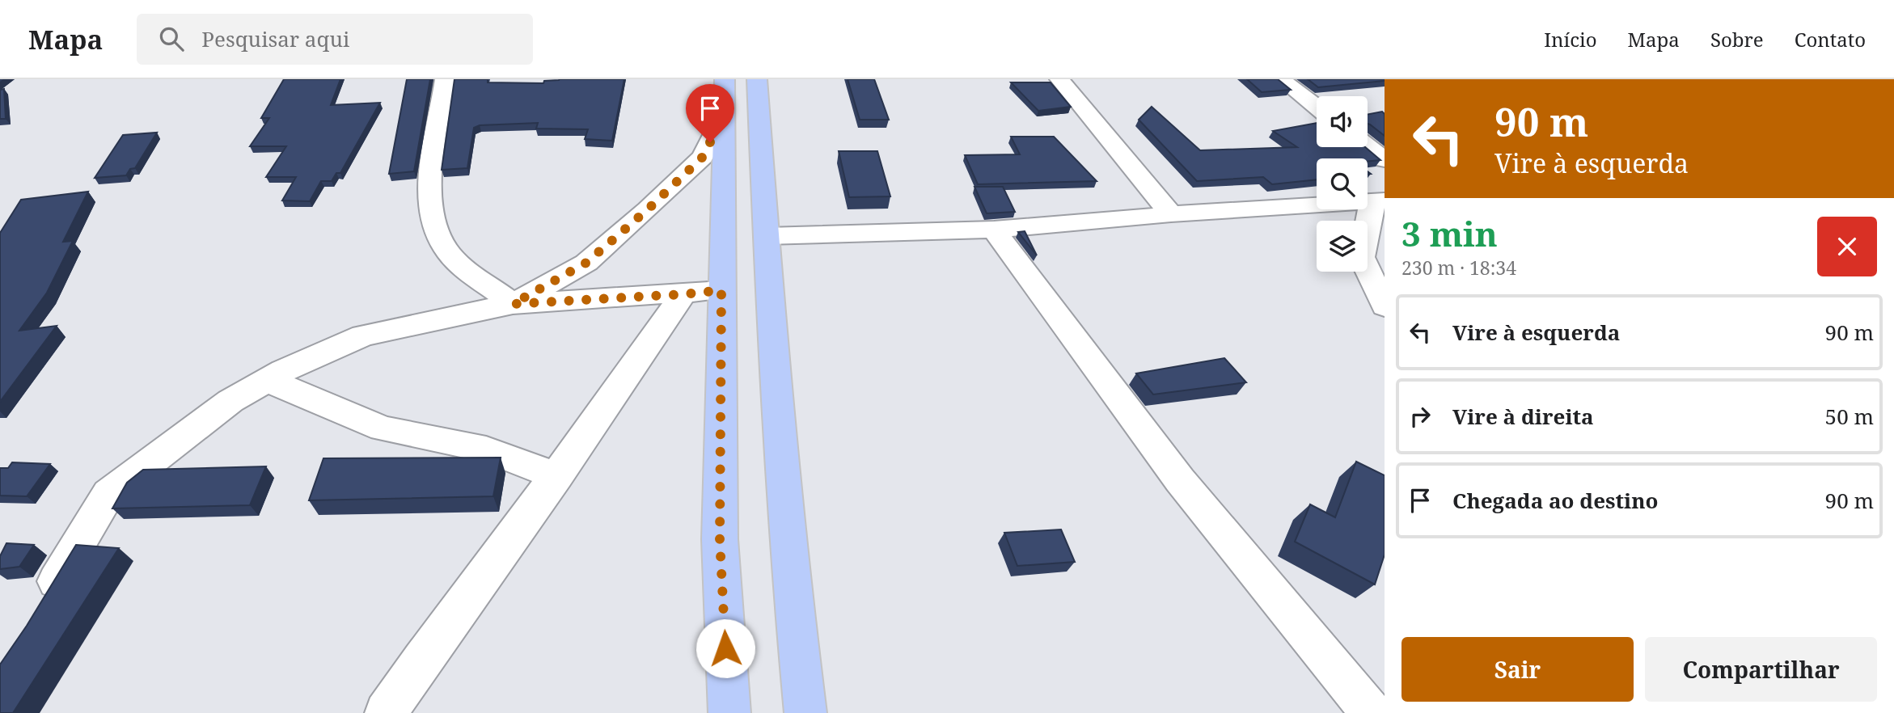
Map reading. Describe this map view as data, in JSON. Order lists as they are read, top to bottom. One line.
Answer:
{"page":{"header":"Mapa","search":"Pesquisar aqui","nav":["Início","Mapa","Sobre","Contato"],"turn":["90 m","Vire à esquerda"],"heading":["3 min","230 m · 18:34"],"list":[{"name":"Vire à esquerda","value":"90 m"},{"name":"Vire à direita","value":"50 m"},{"name":"Chegada ao destino","value":"90 m"}],"buttons":["Sair","Compartilhar"]}}
